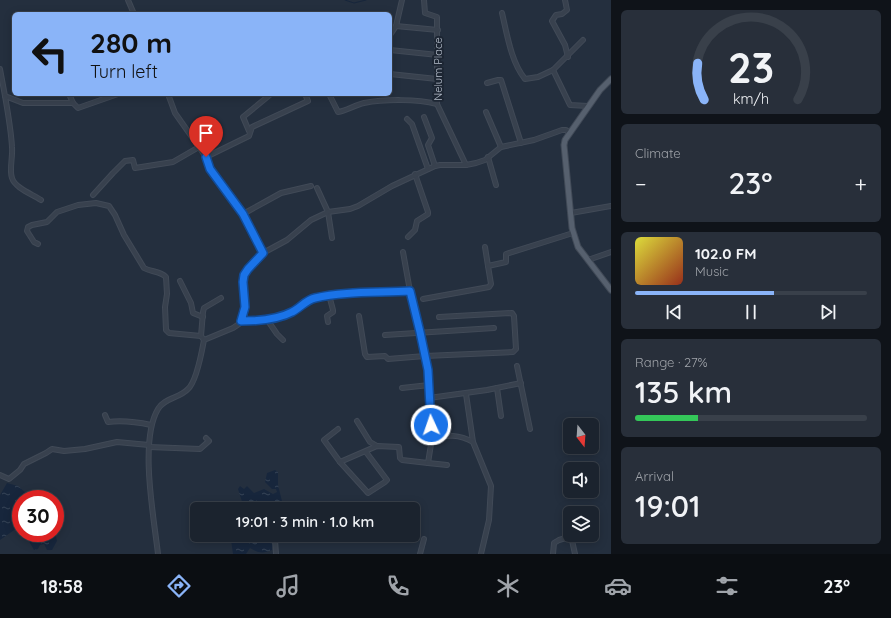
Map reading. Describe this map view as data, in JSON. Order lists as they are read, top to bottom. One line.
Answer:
{"streets":{"street":["Nelum Place"]},"north":"bottom","page":{"turn":["280 m","Turn left"],"tile":["Climate",["Range · 27%","135 km"],["Arrival","19:01"]],"heat":["−","23°","+"],"song":["102.0 FM","Music"],"limit":"30","trip":"19:01 · 3 min · 1.0 km","tabs":["18:58","23°"],"gauge":["23","km/h"]}}
